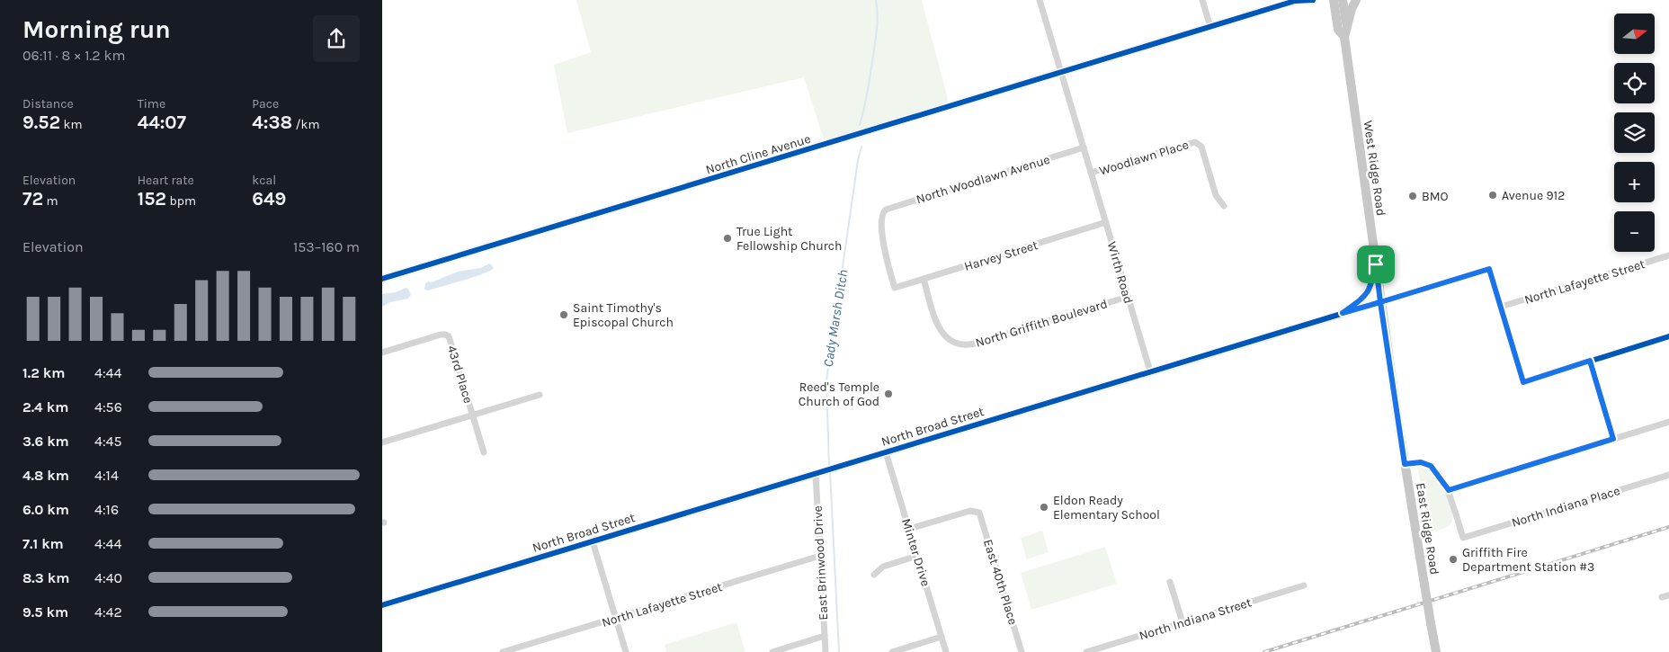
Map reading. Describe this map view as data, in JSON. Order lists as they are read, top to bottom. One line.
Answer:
{"streets":{"main road":["West Ridge Road","East Ridge Road"],"street":["North Cline Avenue","Woodlawn Place","North Woodlawn Avenue","Harvey Street","Wirth Road","North Lafayette Street","North Griffith Boulevard","43rd Place","North Broad Street","North Indiana Place","Minter Drive","East Brinwood Drive","East 40th Place","North Indiana Street"]},"crossings":[["North Cline Avenue","Wirth Road"],["Woodlawn Place","Wirth Road"],["West Ridge Road","North Broad Street"],["West Ridge Road","East Ridge Road"],["North Woodlawn Avenue","Harvey Street"],["North Woodlawn Avenue","Wirth Road"],["Harvey Street","Wirth Road"],["Harvey Street","North Griffith Boulevard"],["Wirth Road","North Griffith Boulevard"],["Wirth Road","North Broad Street"],["North Lafayette Street","North Broad Street"],["North Lafayette Street","East Brinwood Drive"],["North Broad Street","East Ridge Road"],["North Broad Street","Minter Drive"],["North Broad Street","East Brinwood Drive"],["Minter Drive","East 40th Place"]],"water":["Cady Marsh Ditch"],"places":["Avenue 912","BMO","True Light Fellowship Church","Saint Timothy's Episcopal Church","Reed's Temple Church of God","Eldon Ready Elementary School","Griffith Fire Department Station #3"],"north":"right","page":{"heading":["Morning run","06:11 · 8 × 1.2 km"],"map_buttons":["+","−"],"stats":[["Distance","9.52 km"],["Time","44:07"],["Pace","4:38 /km"],["Elevation","72 m"],["Heart rate","152 bpm"],["kcal","649"]],"chart":["Elevation","153–160 m"],"list":[{"name":"1.2 km","note":"4:44"},{"name":"2.4 km","note":"4:56"},{"name":"3.6 km","note":"4:45"},{"name":"4.8 km","note":"4:14"},{"name":"6.0 km","note":"4:16"},{"name":"7.1 km","note":"4:44"},{"name":"8.3 km","note":"4:40"},{"name":"9.5 km","note":"4:42"}]}}
